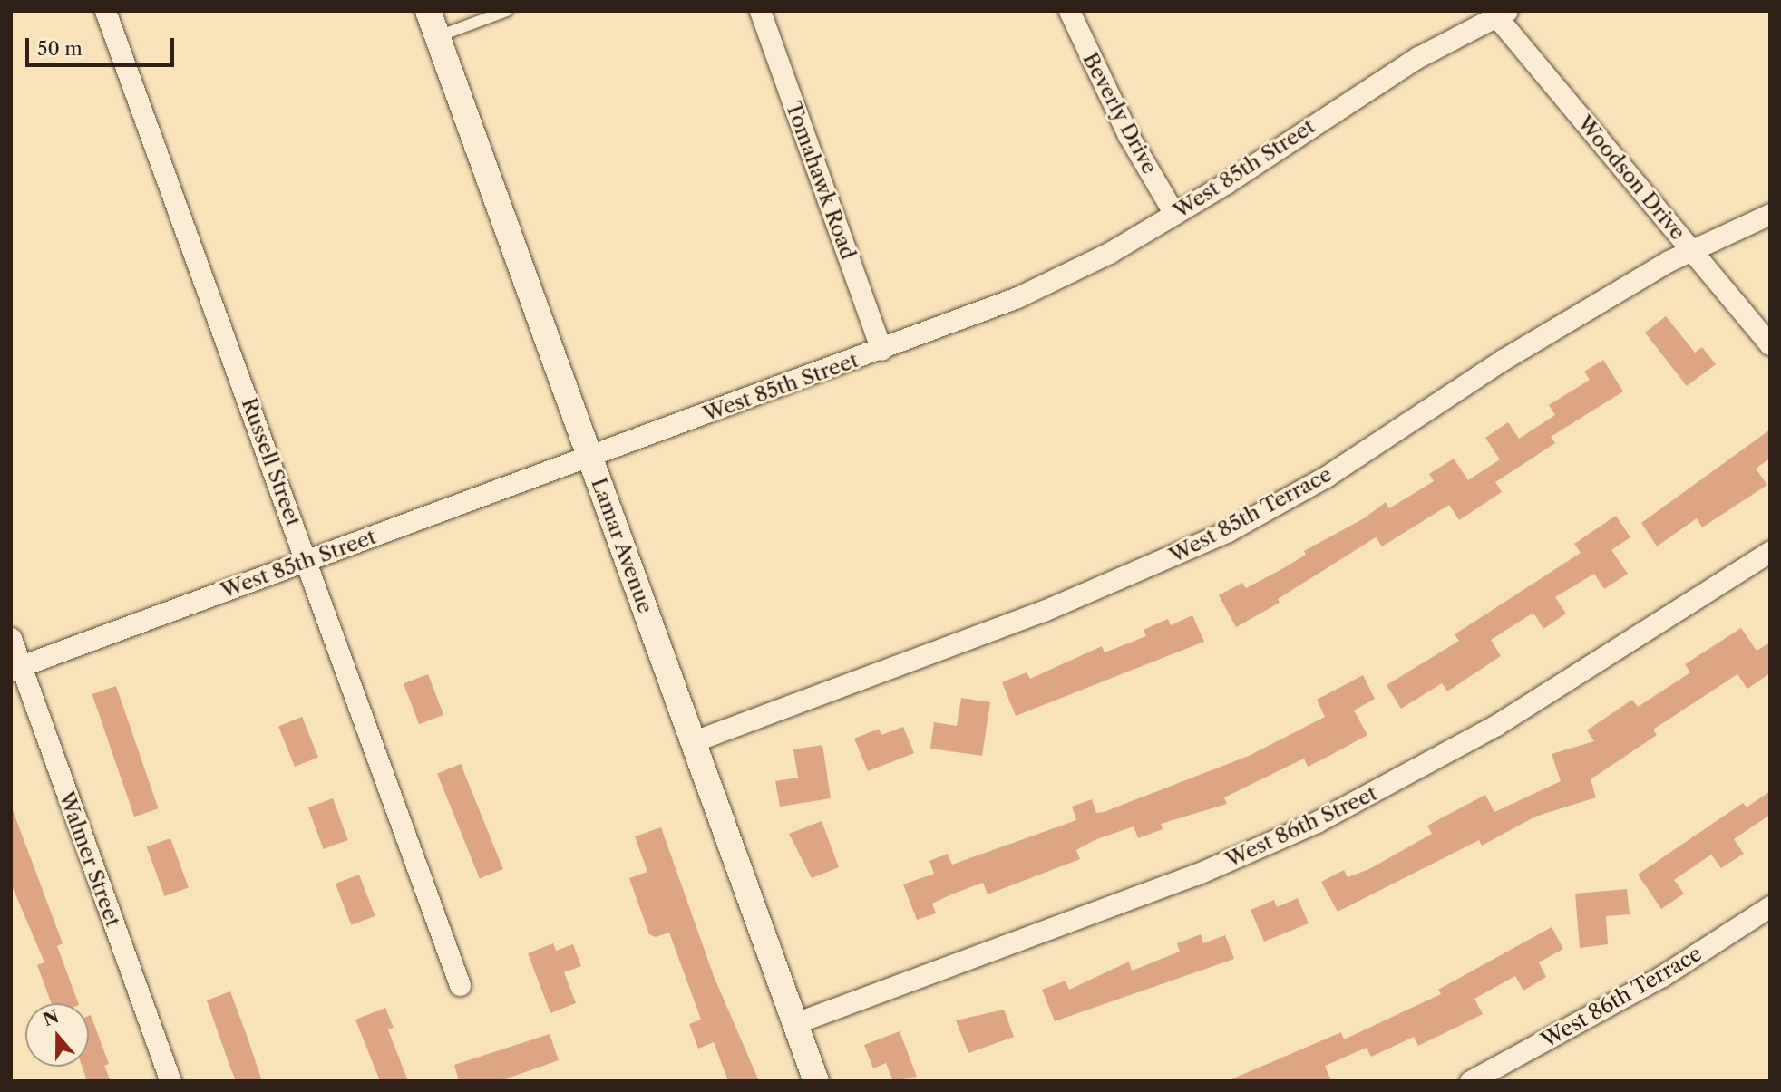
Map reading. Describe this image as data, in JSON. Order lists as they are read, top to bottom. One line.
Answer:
{"streets":{"street":["Beverly Drive","West 85th Street","Woodson Drive","Tomahawk Road","Russell Street","West 85th Terrace","Lamar Avenue","West 86th Street","Walmer Street","West 86th Terrace"]},"crossings":[["Beverly Drive","West 85th Street"],["West 85th Street","Woodson Drive"],["West 85th Street","Tomahawk Road"],["West 85th Street","Russell Street"],["West 85th Street","Lamar Avenue"],["West 85th Street","Walmer Street"],["Woodson Drive","West 85th Terrace"],["West 85th Terrace","Lamar Avenue"],["Lamar Avenue","West 86th Street"]],"scale_bar":"50 m","north":"top"}
